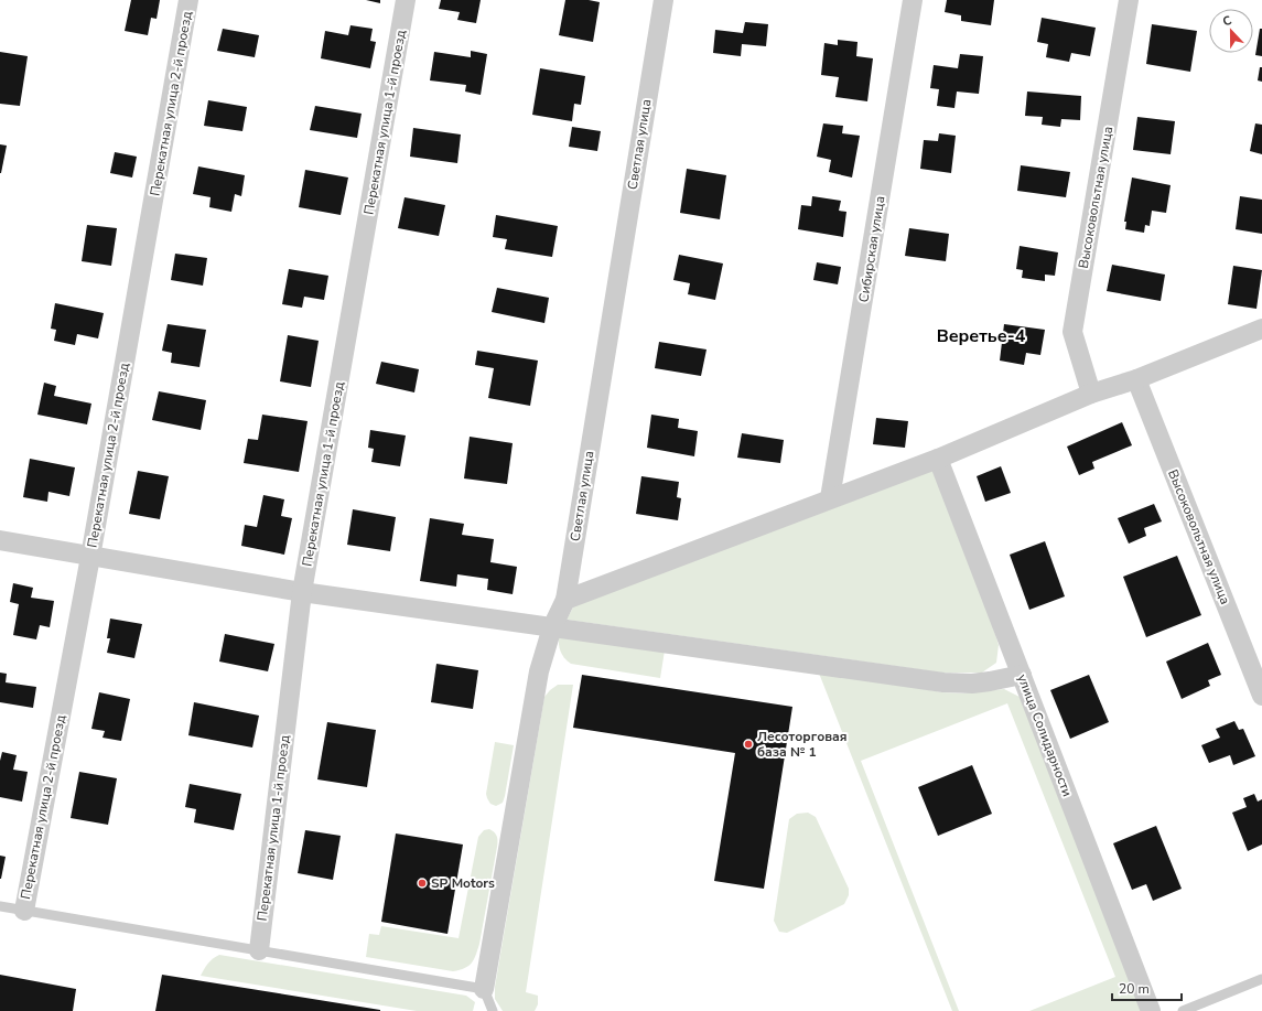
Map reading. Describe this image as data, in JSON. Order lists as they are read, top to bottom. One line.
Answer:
{"streets":{"street":["Перекатная улица 2-й проезд","Перекатная улица 1-й проезд","Светлая улица","Высоковольтная улица","Сибирская улица","улица Солидарности"]},"districts":["Веретье-4"],"places":["Лесоторговая база № 1","SP Motors"],"scale_bar":"20 m","north":"top"}
